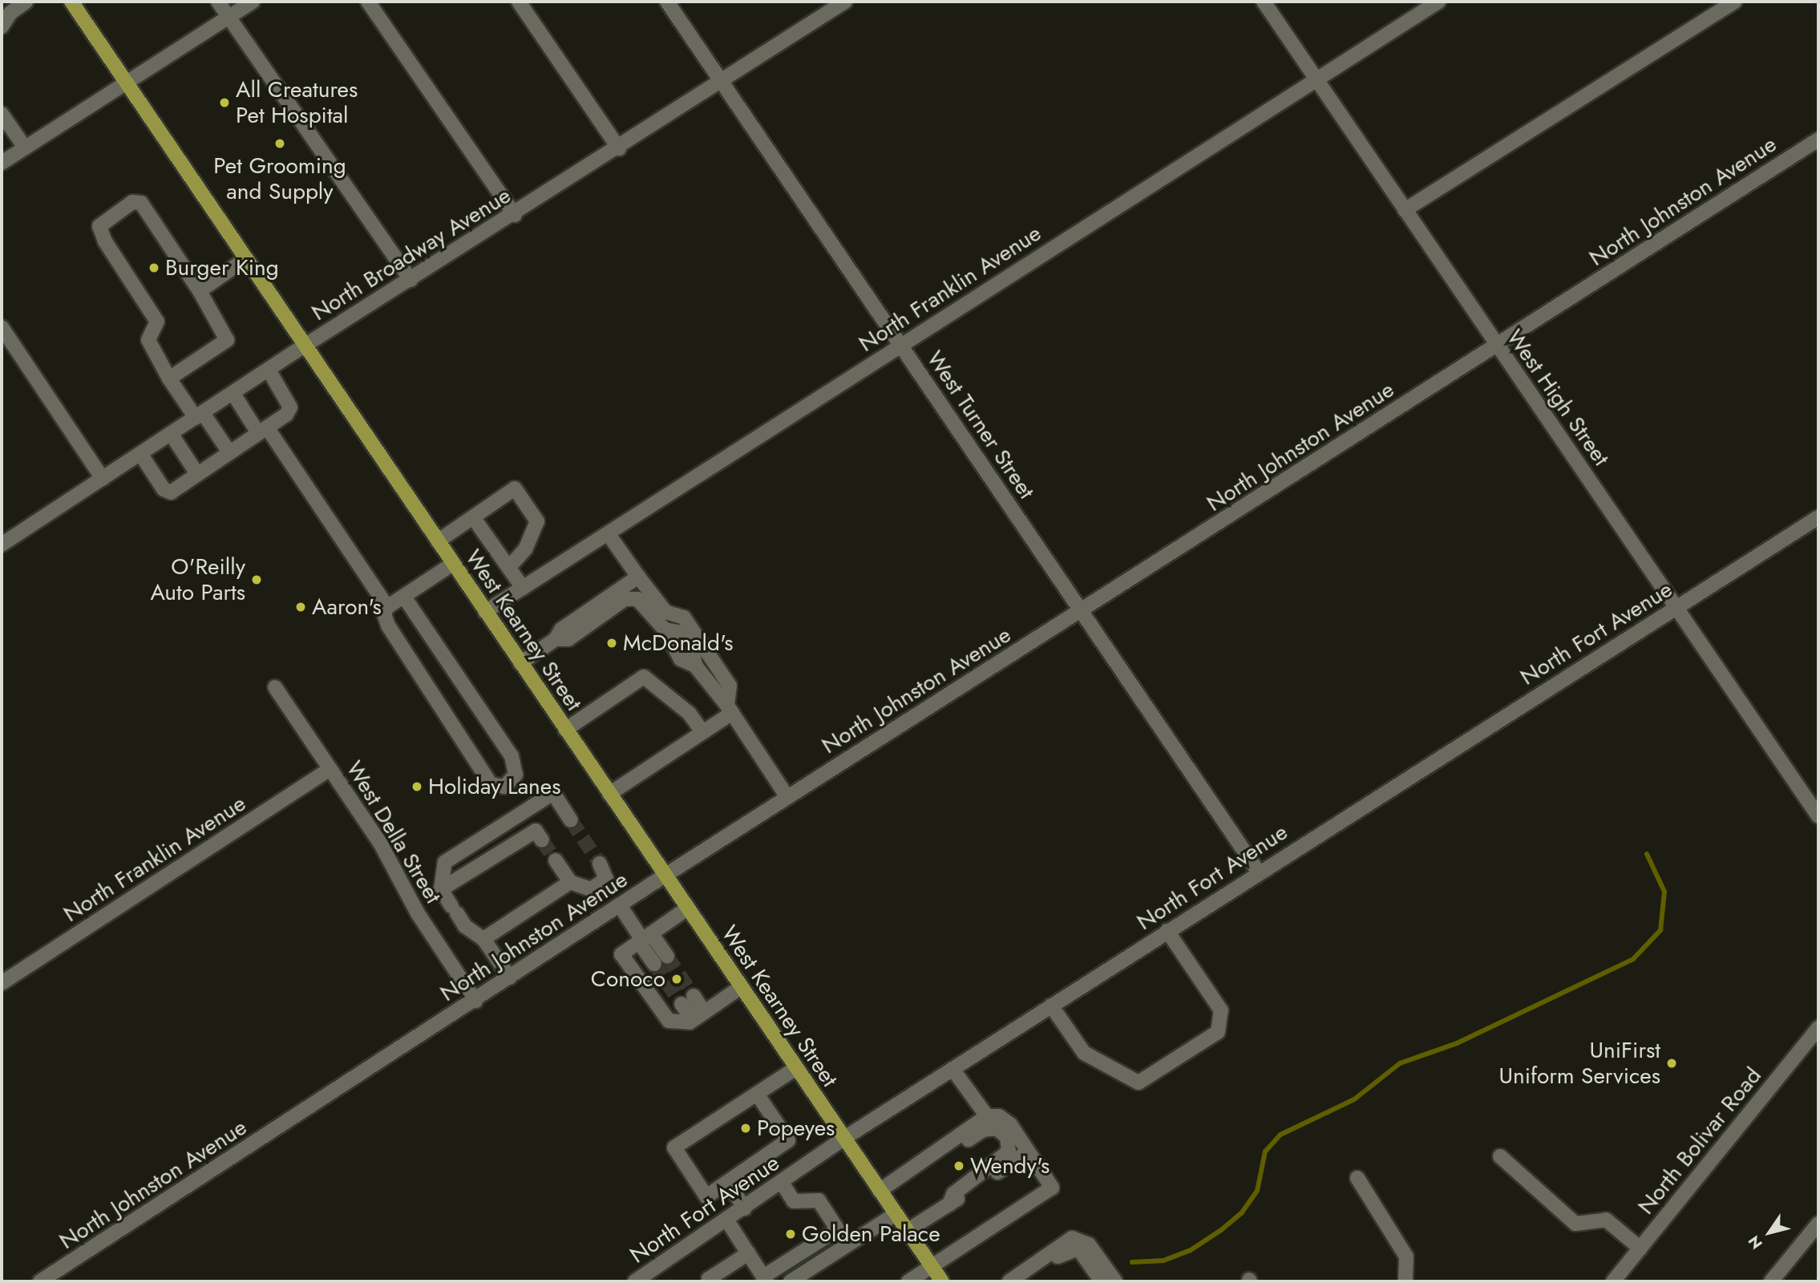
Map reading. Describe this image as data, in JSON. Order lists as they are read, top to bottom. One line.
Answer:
{"streets":{"main road":["West Kearney Street"],"street":["North Johnston Avenue","North Broadway Avenue","North Franklin Avenue","West High Street","West Turner Street","North Fort Avenue","West Della Street","North Bolivar Road"]},"crossings":[["North Johnston Avenue","West High Street"],["North Johnston Avenue","West Turner Street"],["North Johnston Avenue","West Kearney Street"],["North Johnston Avenue","West Della Street"],["North Broadway Avenue","West Turner Street"],["North Broadway Avenue","West Kearney Street"],["North Franklin Avenue","West High Street"],["North Franklin Avenue","West Turner Street"],["North Franklin Avenue","West Kearney Street"],["North Franklin Avenue","West Della Street"],["West High Street","North Fort Avenue"],["West Turner Street","North Fort Avenue"],["West Kearney Street","North Fort Avenue"]],"places":["All Creatures Pet Hospital","Pet Grooming and Supply","Burger King","O'Reilly Auto Parts","Aaron's","McDonald's","Holiday Lanes","Conoco","UniFirst Uniform Services","Popeyes","Wendy's","Golden Palace"],"north":"bottom left"}
